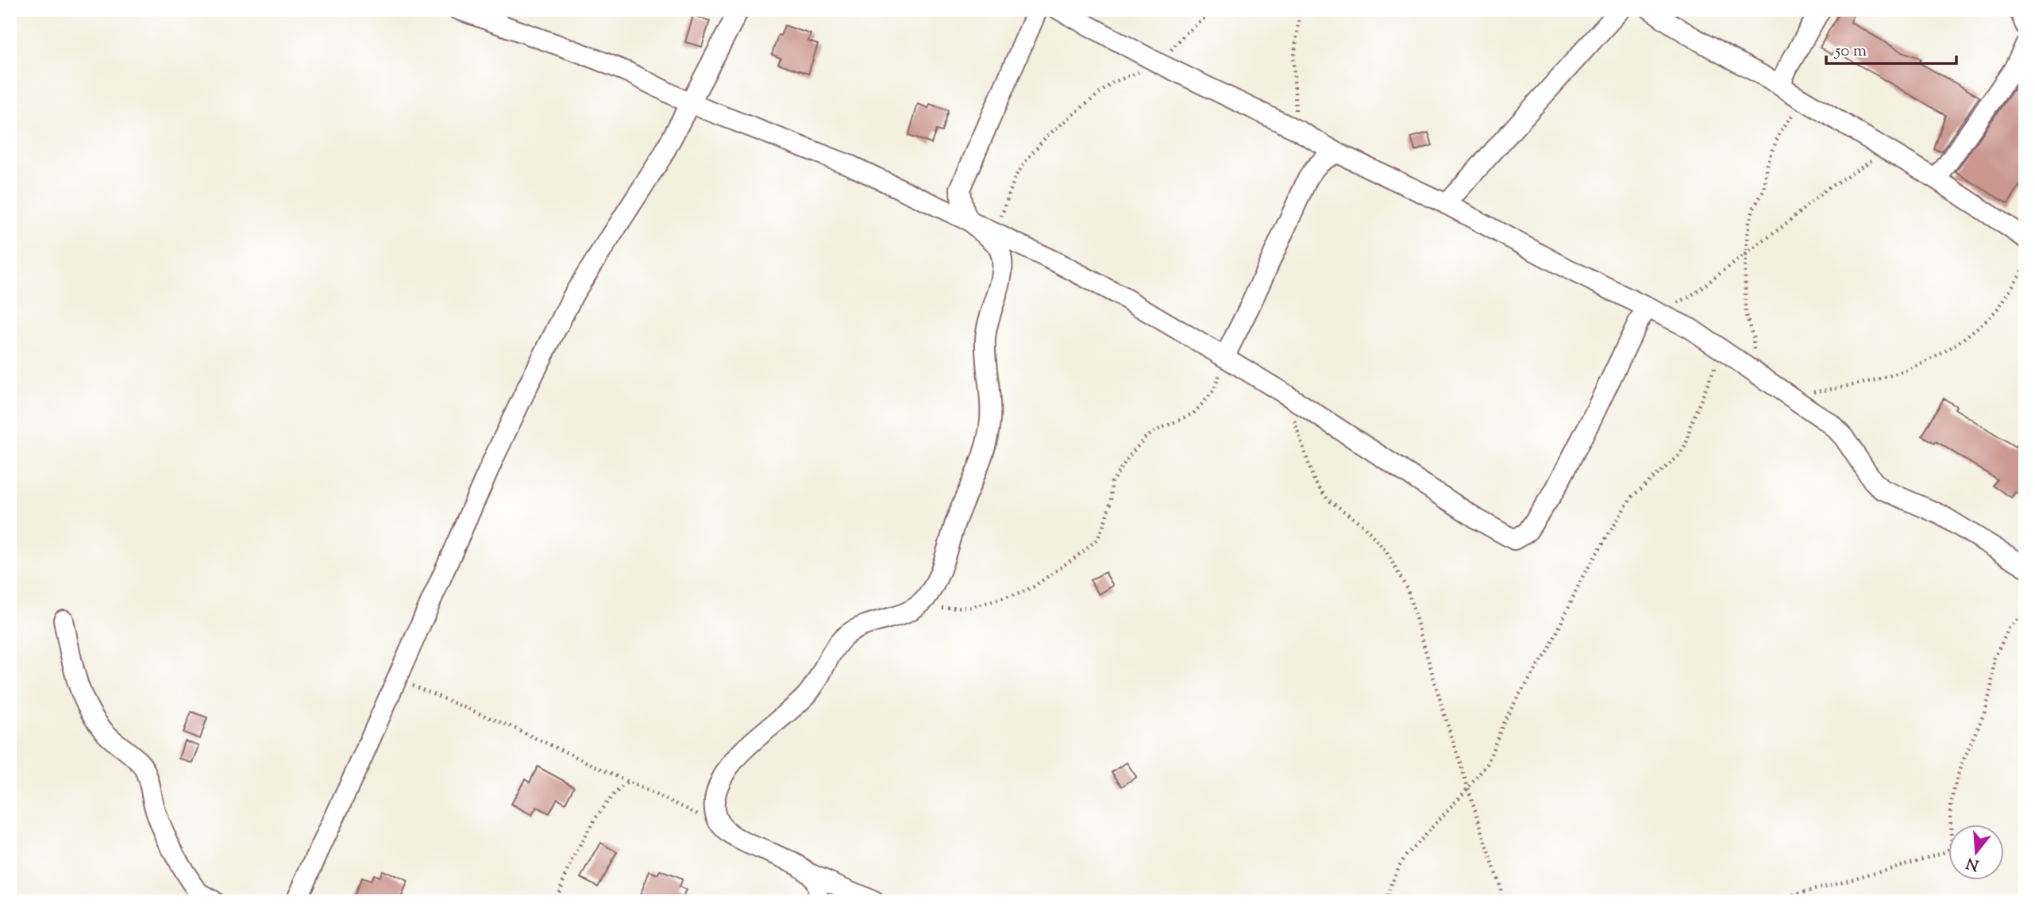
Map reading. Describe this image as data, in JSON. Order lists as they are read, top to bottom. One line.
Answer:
{"scale_bar":"50 m","north":"bottom"}
